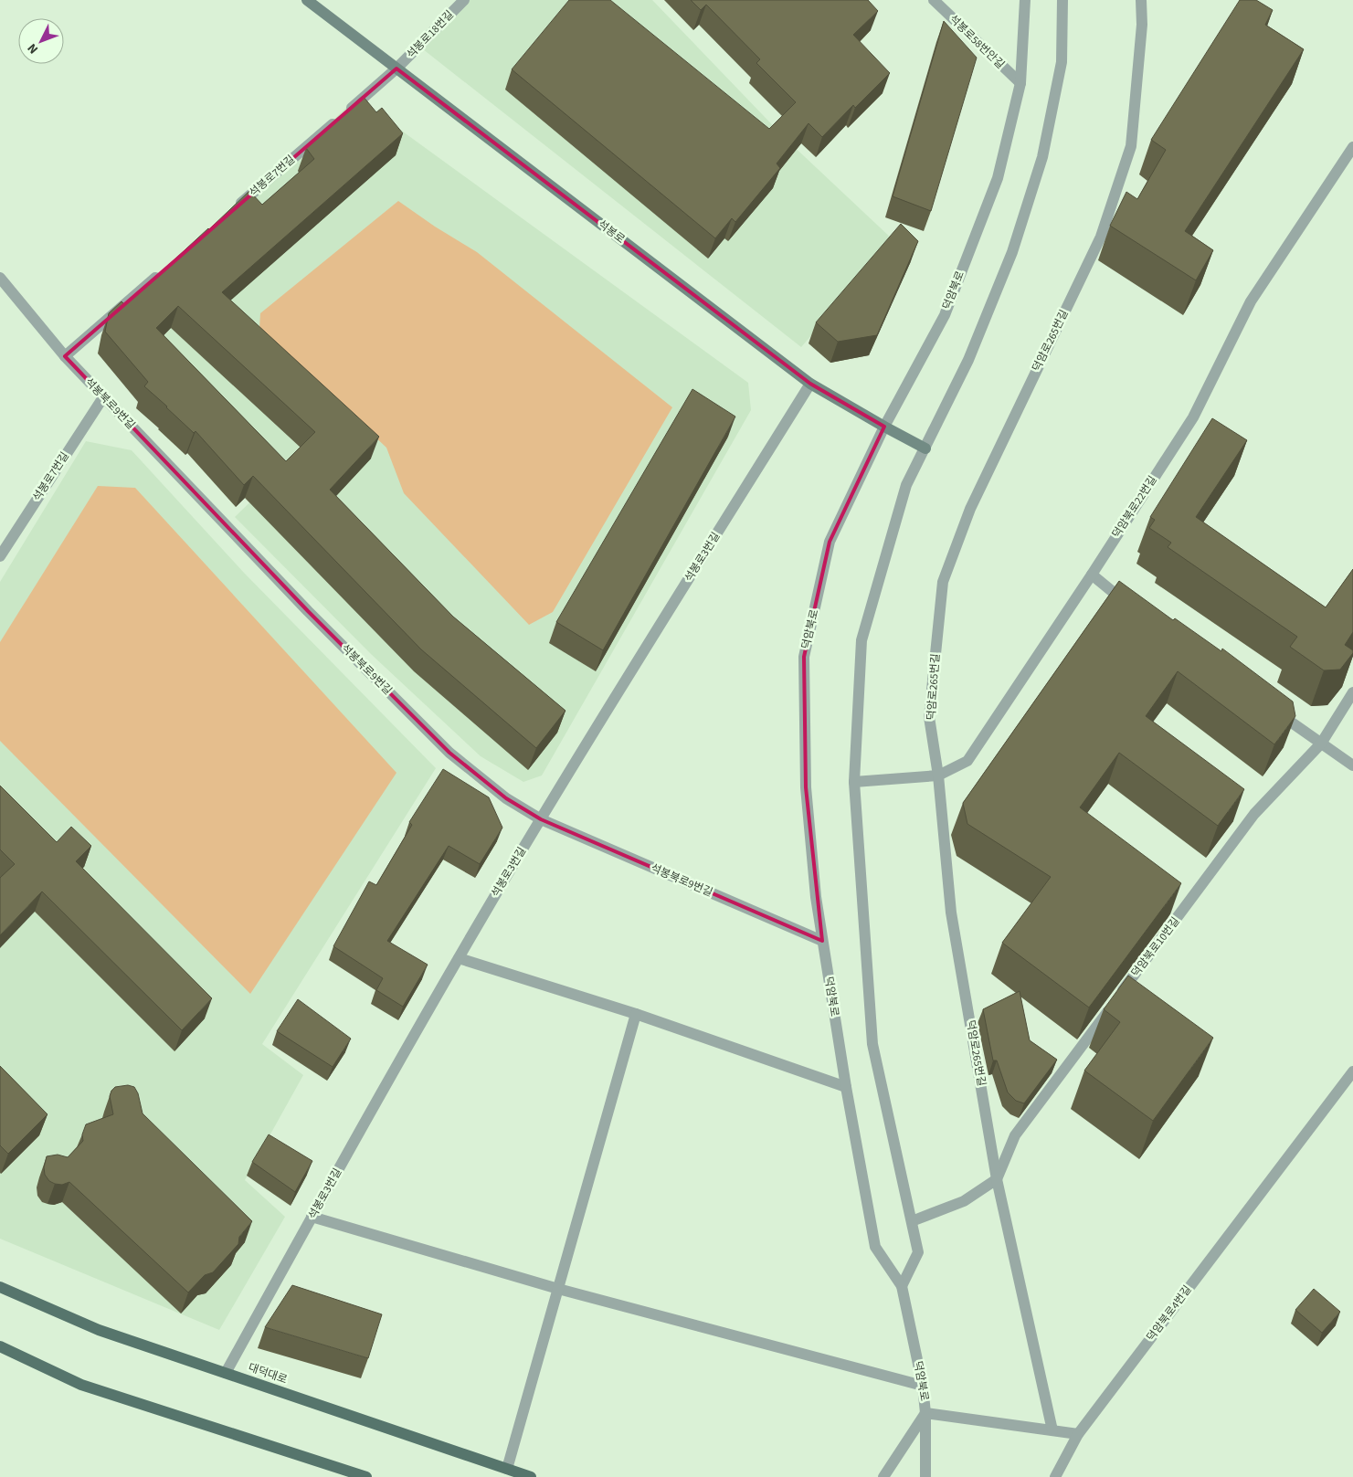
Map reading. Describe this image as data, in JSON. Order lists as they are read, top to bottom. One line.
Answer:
{"streets":{"main road":["석봉로","대덕대로"],"street":["석봉로18번길","석봉로58번안길","석봉로7번길","덕암북로","덕암로265번길","석봉북로9번길","덕암북로22번길","석봉로3번길","덕암북로10번길","덕암북로4번길"]},"crossings":[["석봉로18번길","석봉로7번길"],["석봉로18번길","석봉로"],["석봉로58번안길","덕암북로"],["석봉로7번길","석봉로"],["석봉로7번길","석봉북로9번길"],["석봉로","덕암북로"],["석봉로","석봉로3번길"],["덕암북로","석봉북로9번길"],["덕암로265번길","덕암북로22번길"],["덕암로265번길","덕암북로10번길"],["석봉북로9번길","석봉로3번길"],["석봉로3번길","대덕대로"]],"north":"bottom left"}
